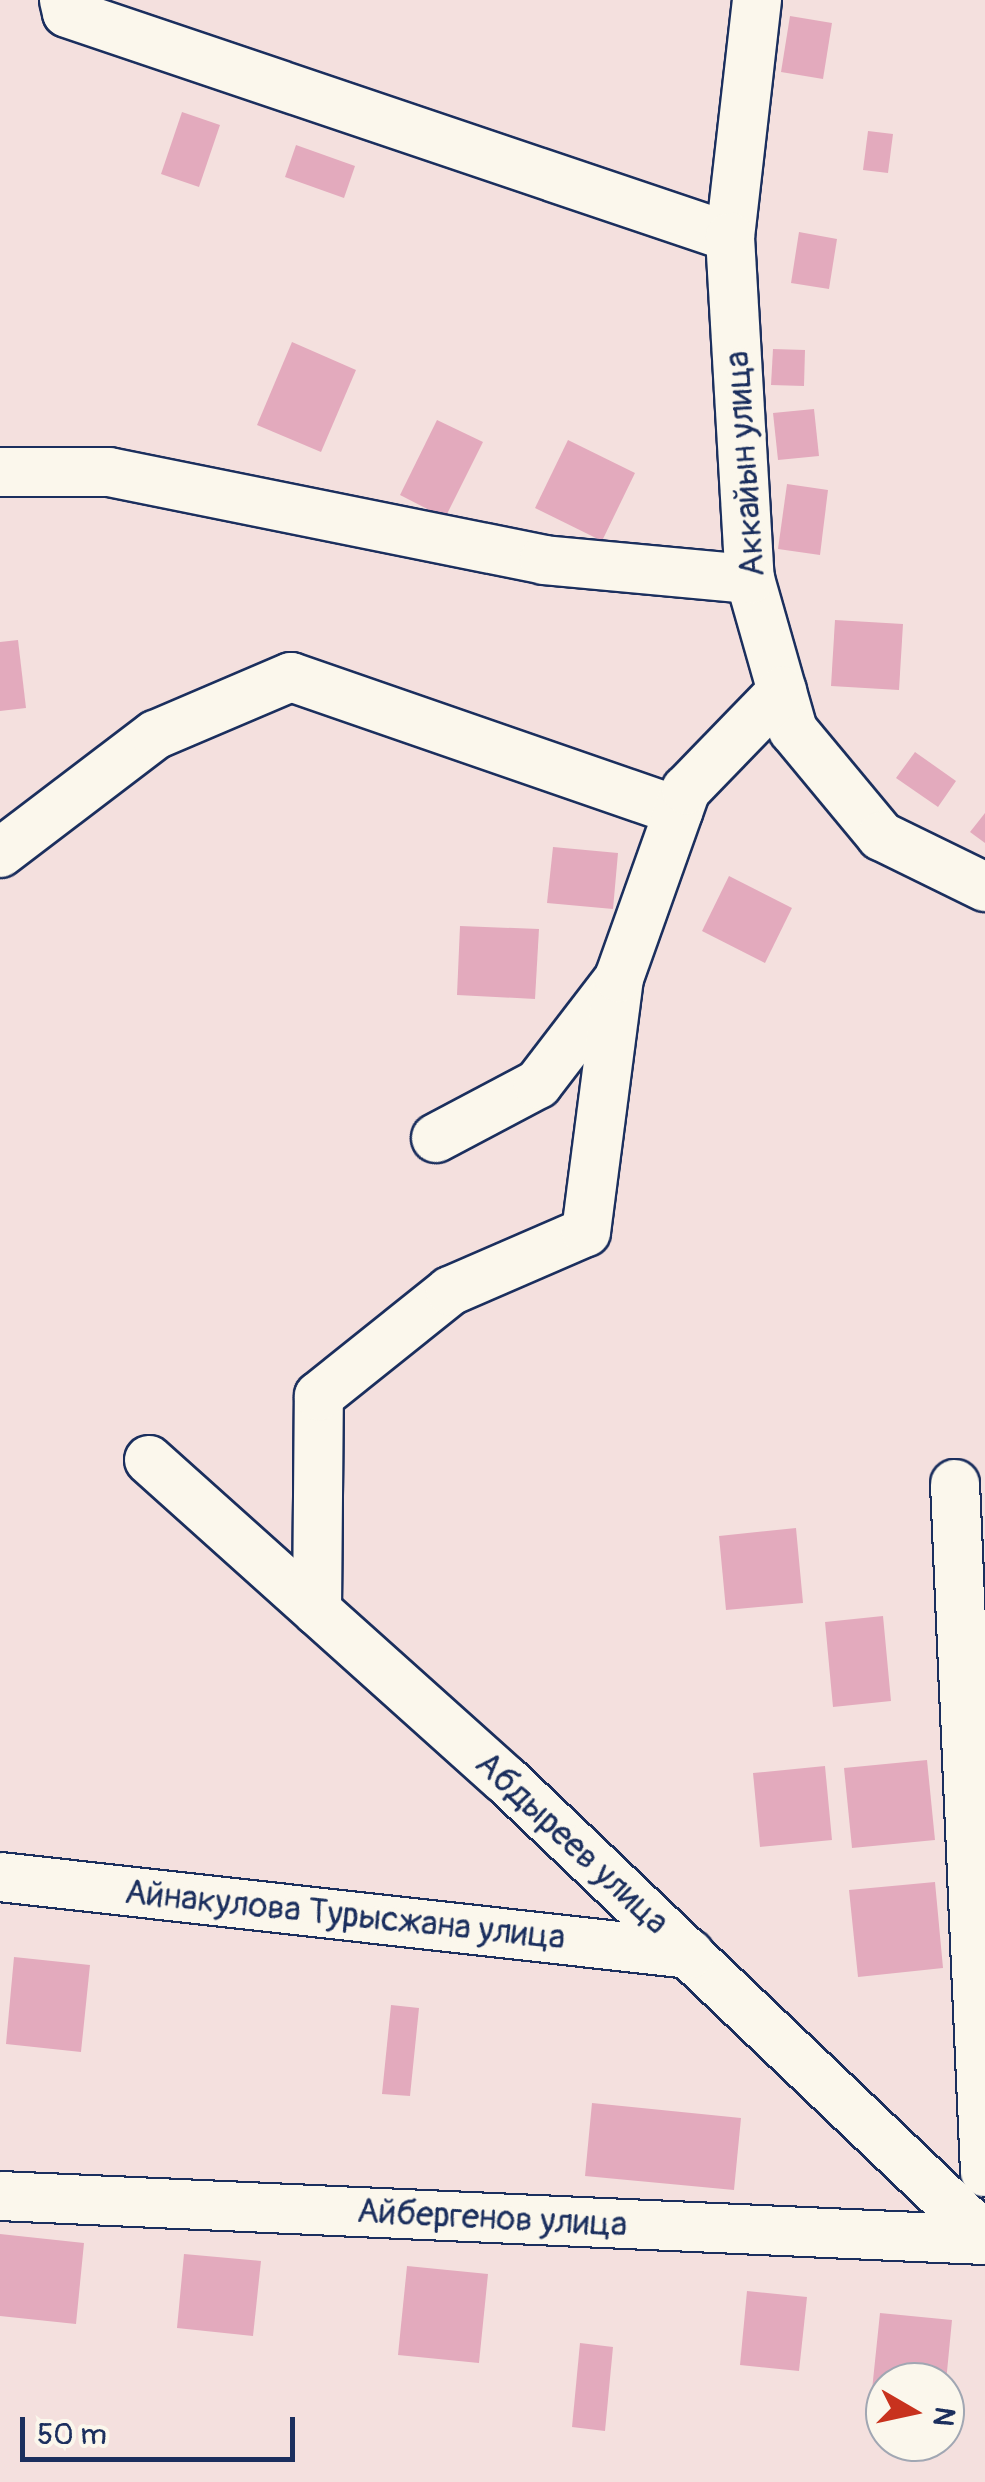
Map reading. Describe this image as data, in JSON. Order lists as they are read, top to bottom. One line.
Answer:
{"streets":{"street":["Аккайын улица","Абдыреев улица","Айнакулова Турысжана улица","Айбергенов улица"]},"crossings":[["Абдыреев улица","Айнакулова Турысжана улица"],["Абдыреев улица","Айбергенов улица"]],"scale_bar":"50 m","north":"right"}
